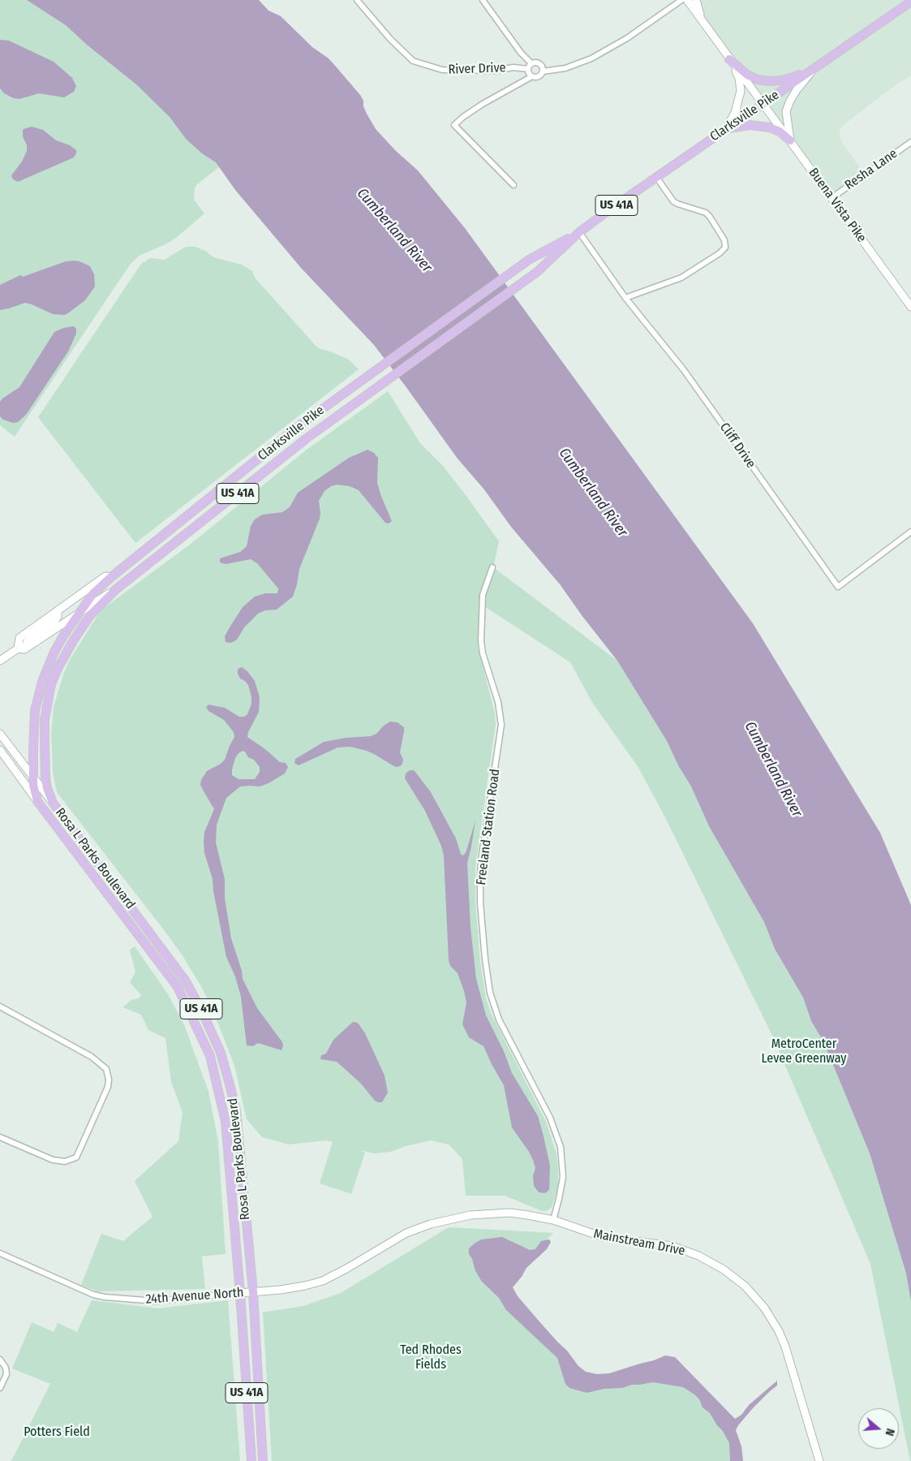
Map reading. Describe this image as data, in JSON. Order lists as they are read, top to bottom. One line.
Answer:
{"streets":{"main road":["Clarksville Pike","US 41A","Buena Vista Pike","Rosa L Parks Boulevard","Mainstream Drive","24th Avenue North"],"street":["River Drive","Resha Lane","Cliff Drive","Freeland Station Road"]},"crossings":[["Clarksville Pike","US 41A"],["Clarksville Pike","Buena Vista Pike"],["Clarksville Pike","Cliff Drive"],["Resha Lane","Buena Vista Pike"],["US 41A","Rosa L Parks Boulevard"],["Freeland Station Road","Mainstream Drive"],["Rosa L Parks Boulevard","Mainstream Drive"],["Rosa L Parks Boulevard","24th Avenue North"],["Mainstream Drive","24th Avenue North"]],"water":["Cumberland River"],"parks":["MetroCenter Levee Greenway","Ted Rhodes Fields","Potters Field"],"north":"right"}
